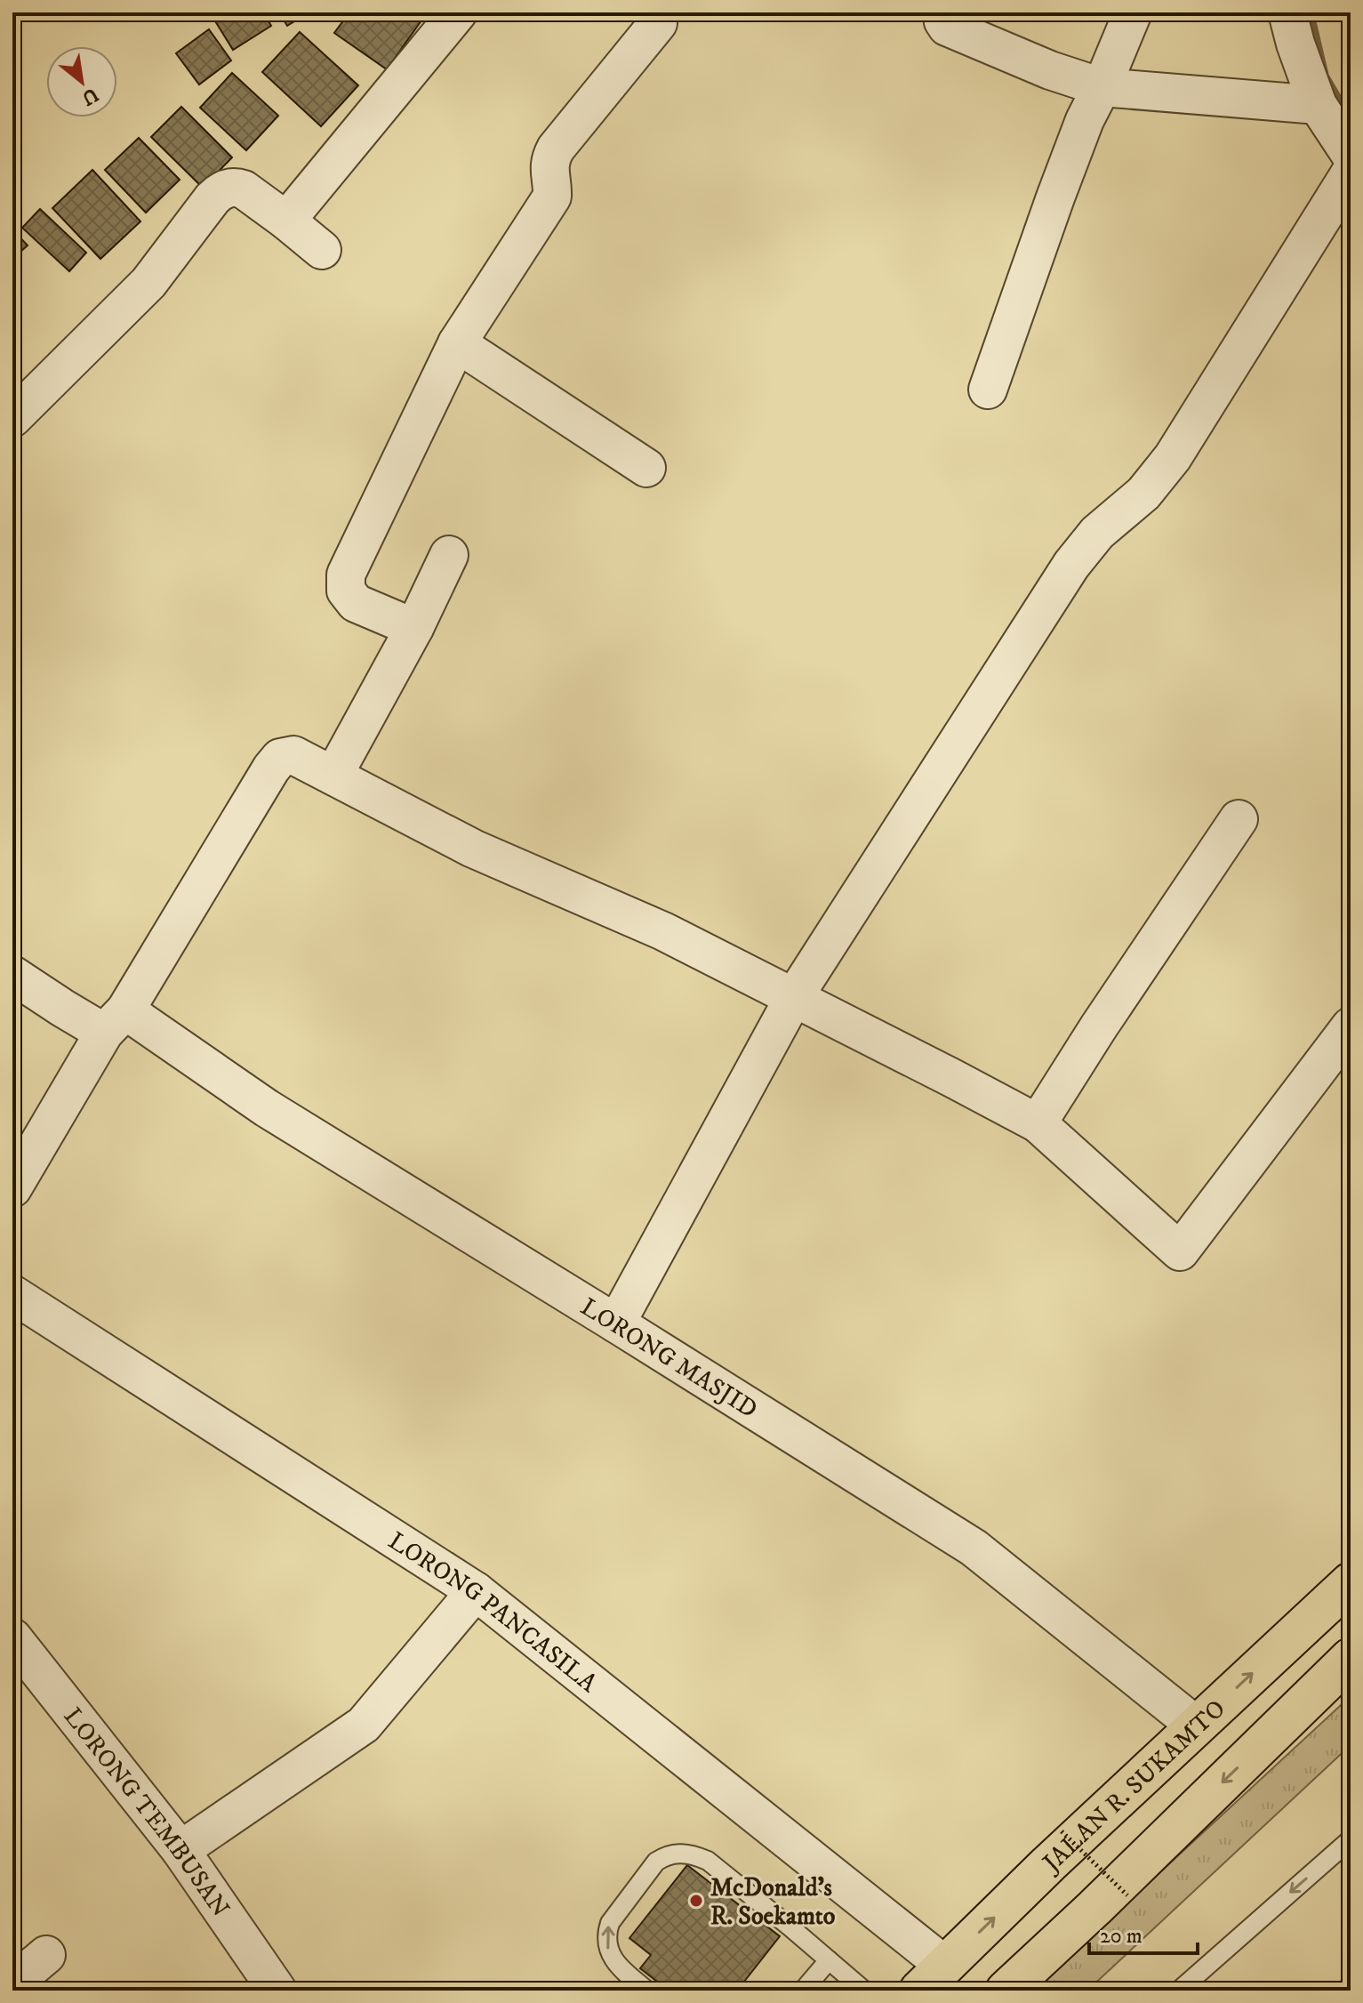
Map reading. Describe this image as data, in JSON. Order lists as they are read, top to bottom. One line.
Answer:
{"streets":{"highway":["JALAN R. SUKAMTO"],"street":["LORONG MASJID","LORONG PANCASILA","LORONG TEMBUSAN"]},"crossings":[["LORONG MASJID","JALAN R. SUKAMTO"],["LORONG PANCASILA","JALAN R. SUKAMTO"]],"places":["McDonald's R. Soekamto"],"scale_bar":"20 m","north":"bottom right"}
